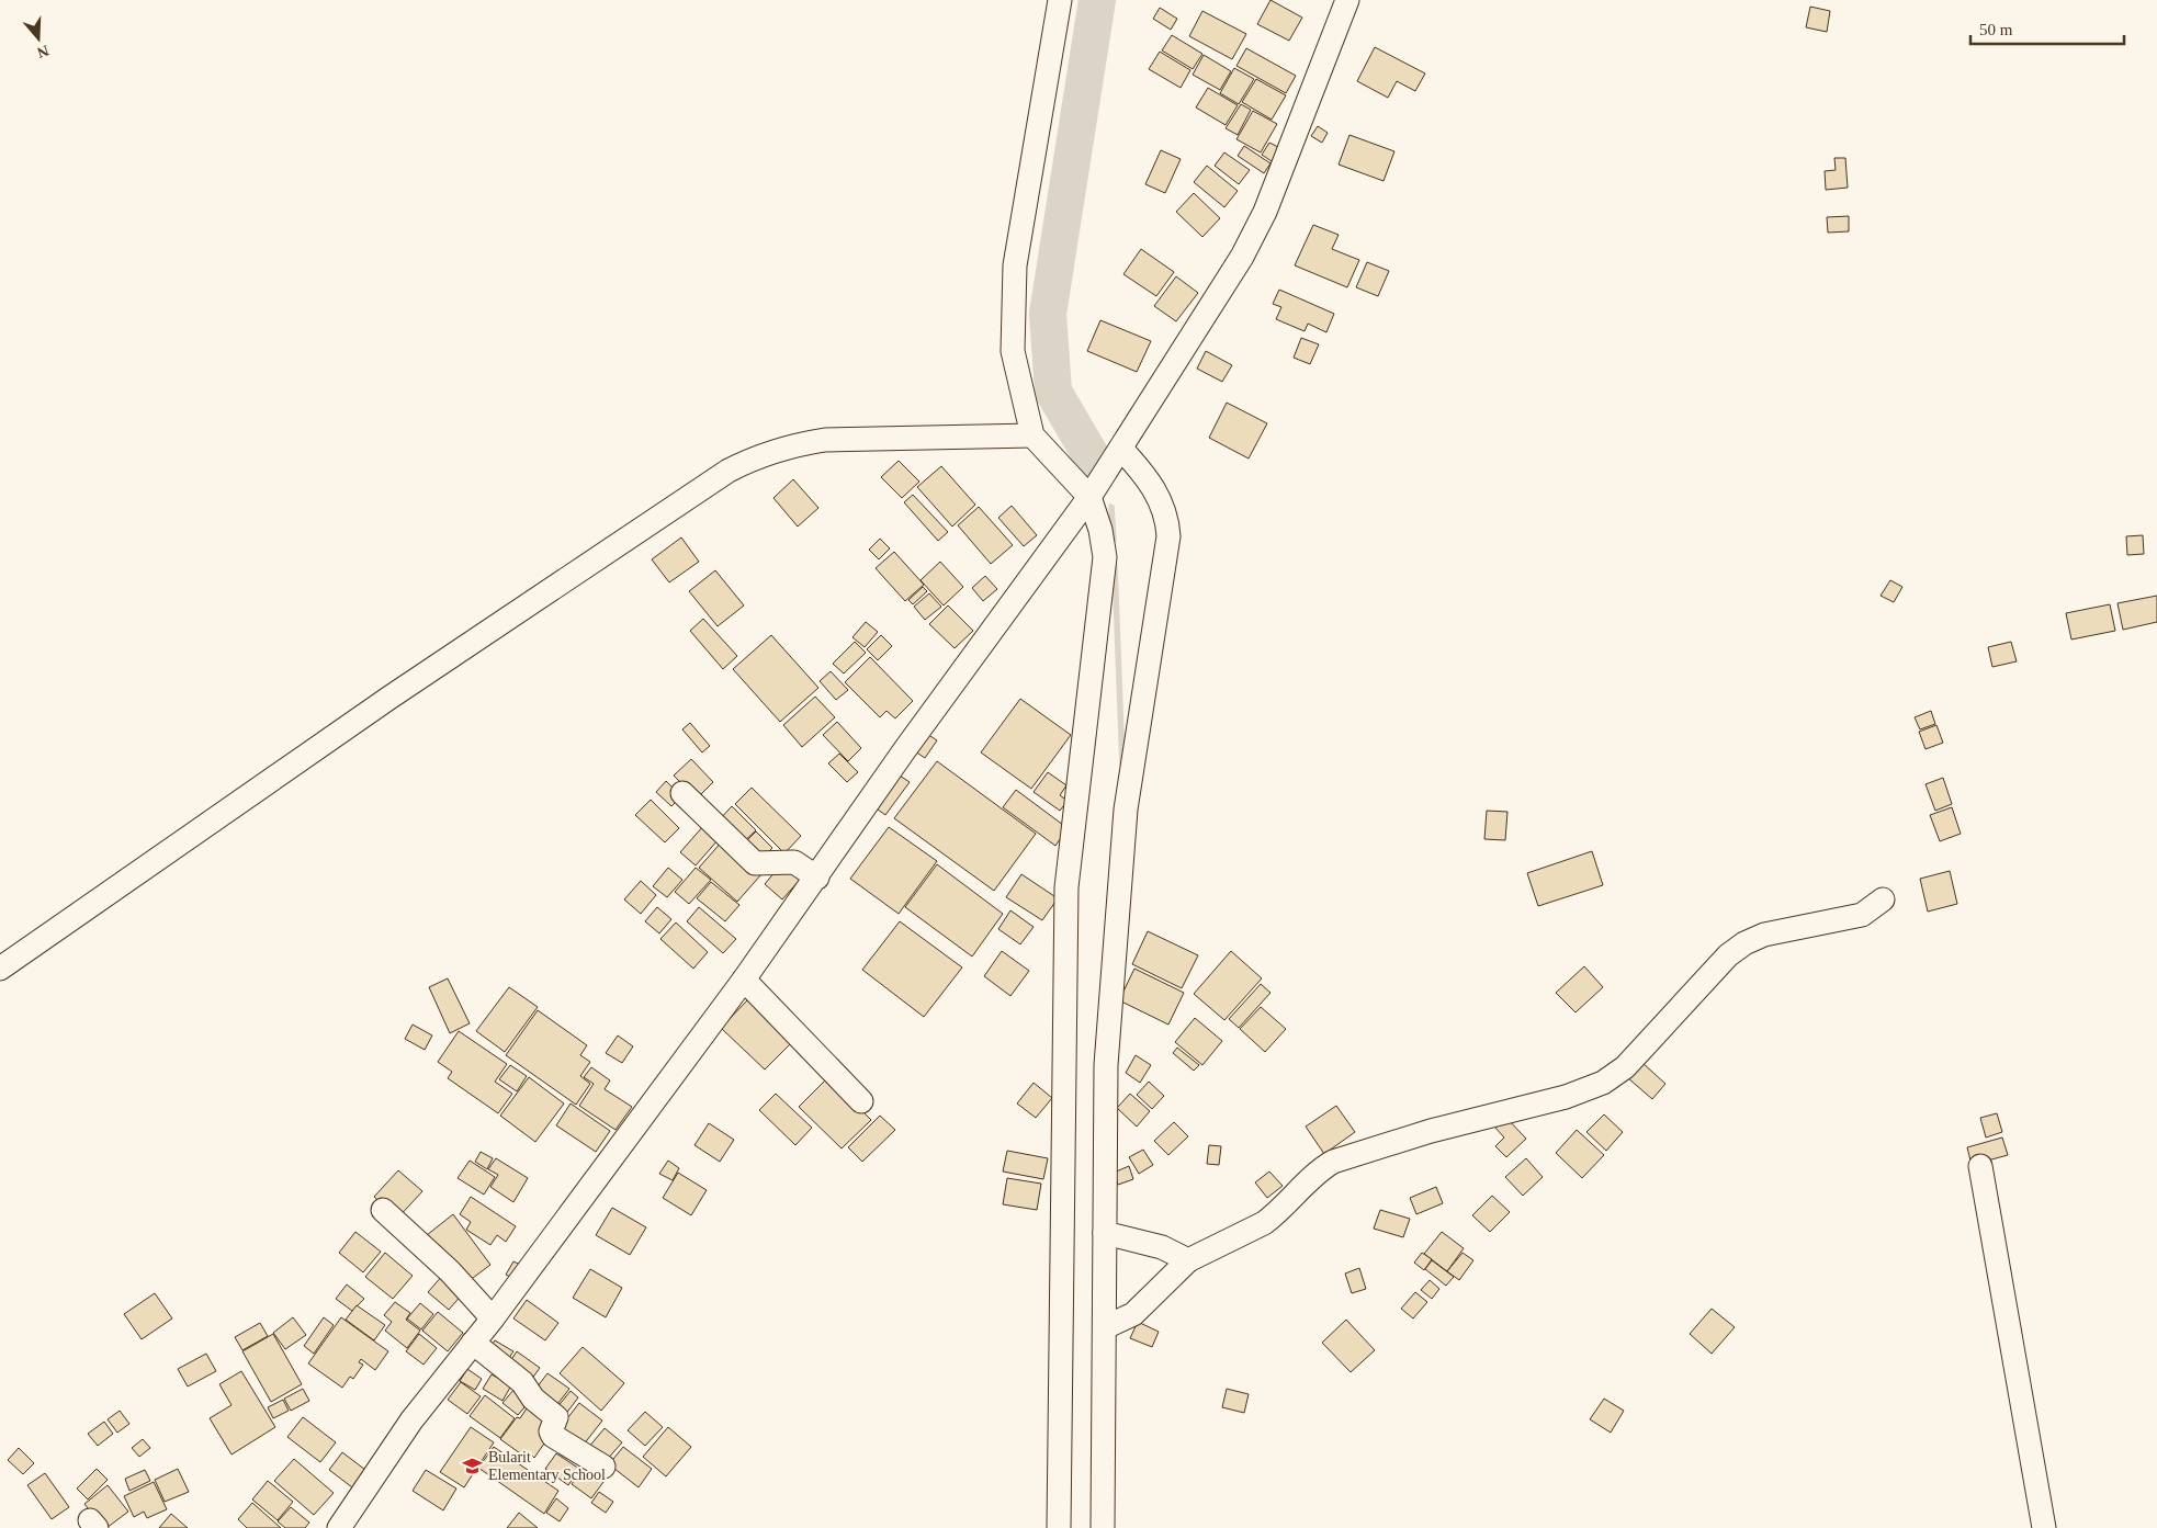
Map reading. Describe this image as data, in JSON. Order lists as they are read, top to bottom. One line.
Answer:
{"places":{"school or university":["Bularit Elementary School"]},"scale_bar":"50 m","north":"bottom"}
